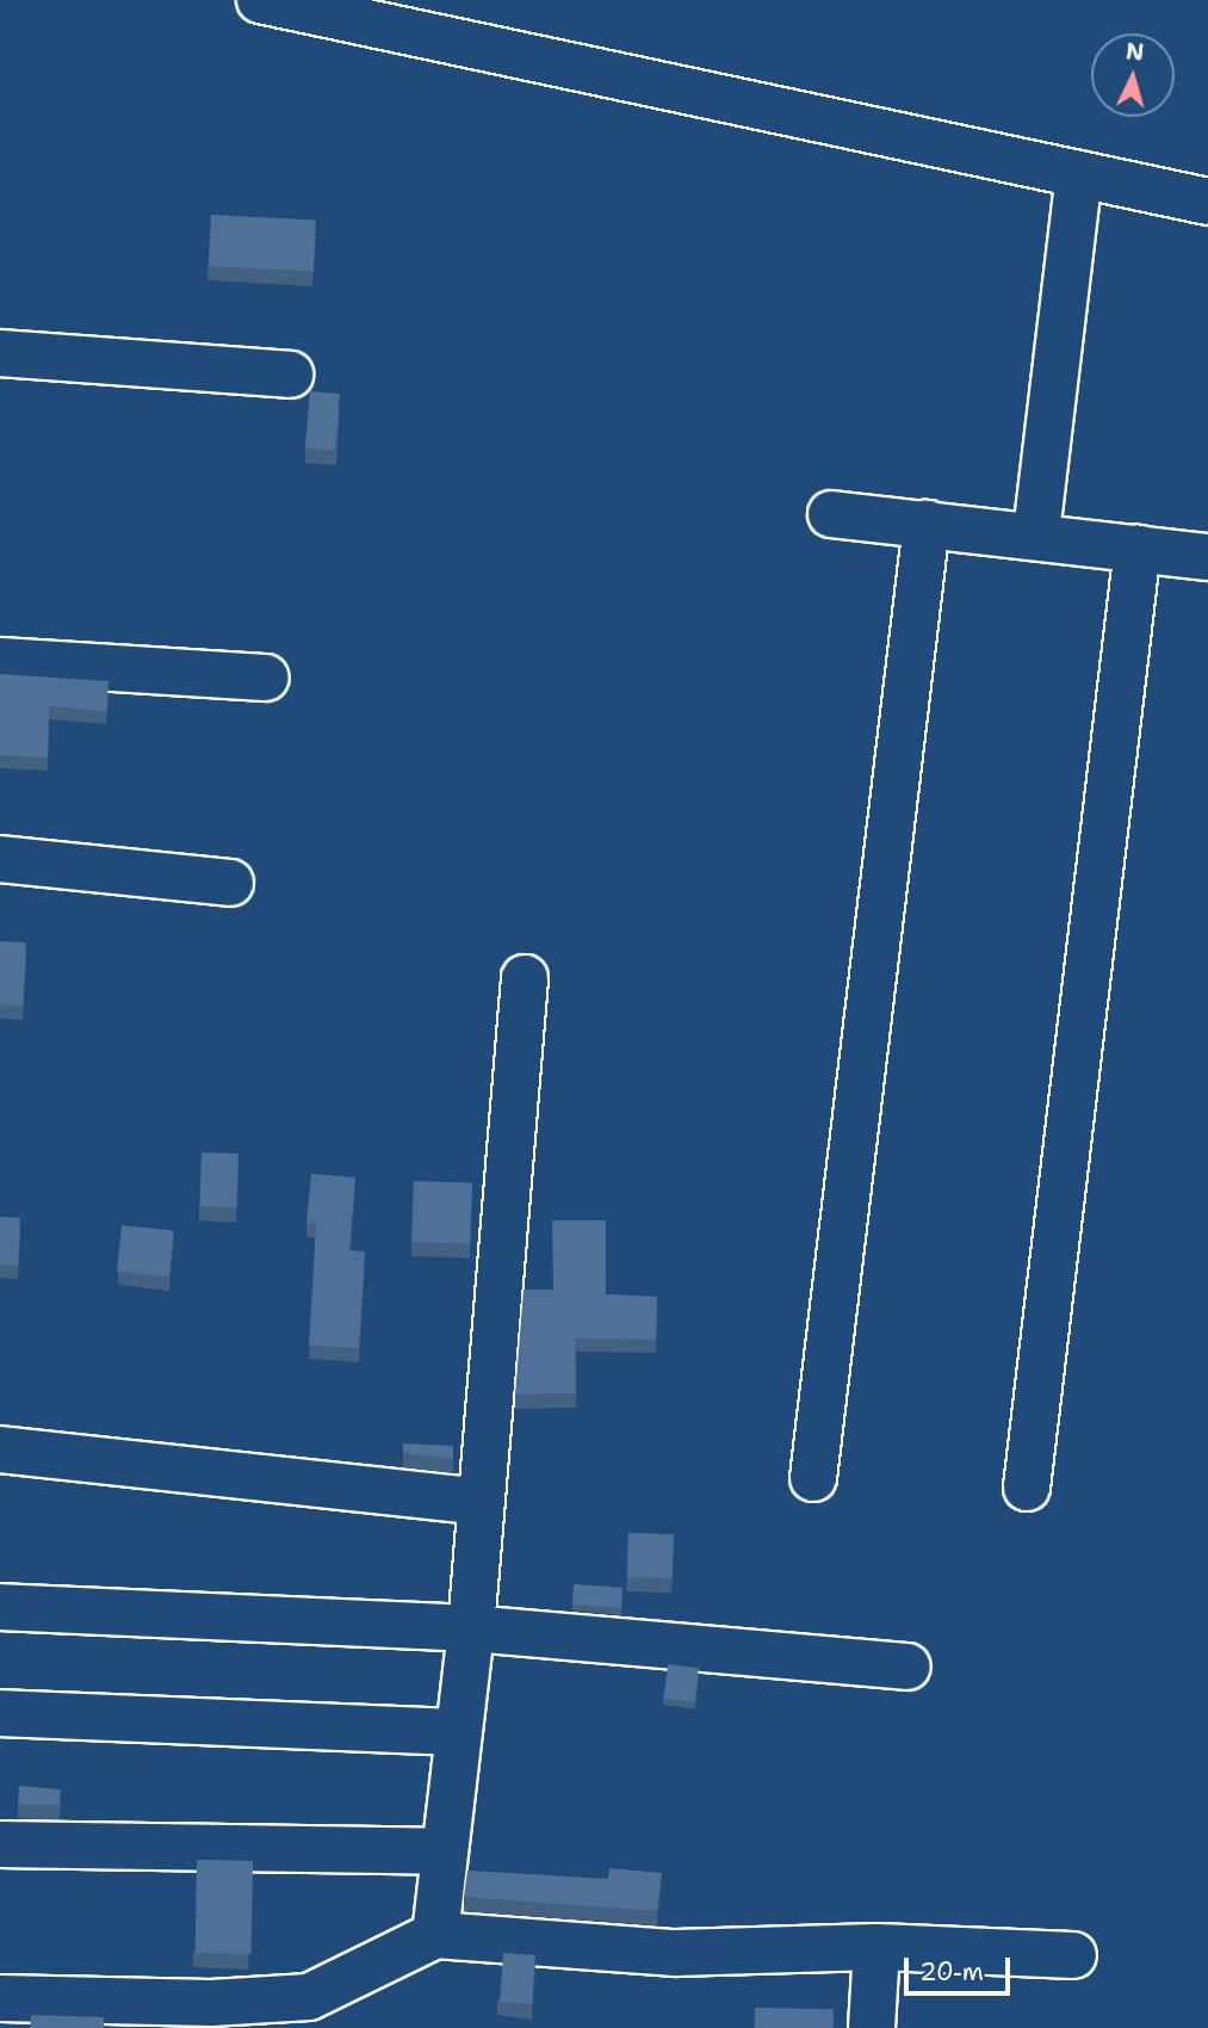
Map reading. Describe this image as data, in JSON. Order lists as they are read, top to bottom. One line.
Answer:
{"scale_bar":"20 m","north":"top"}
